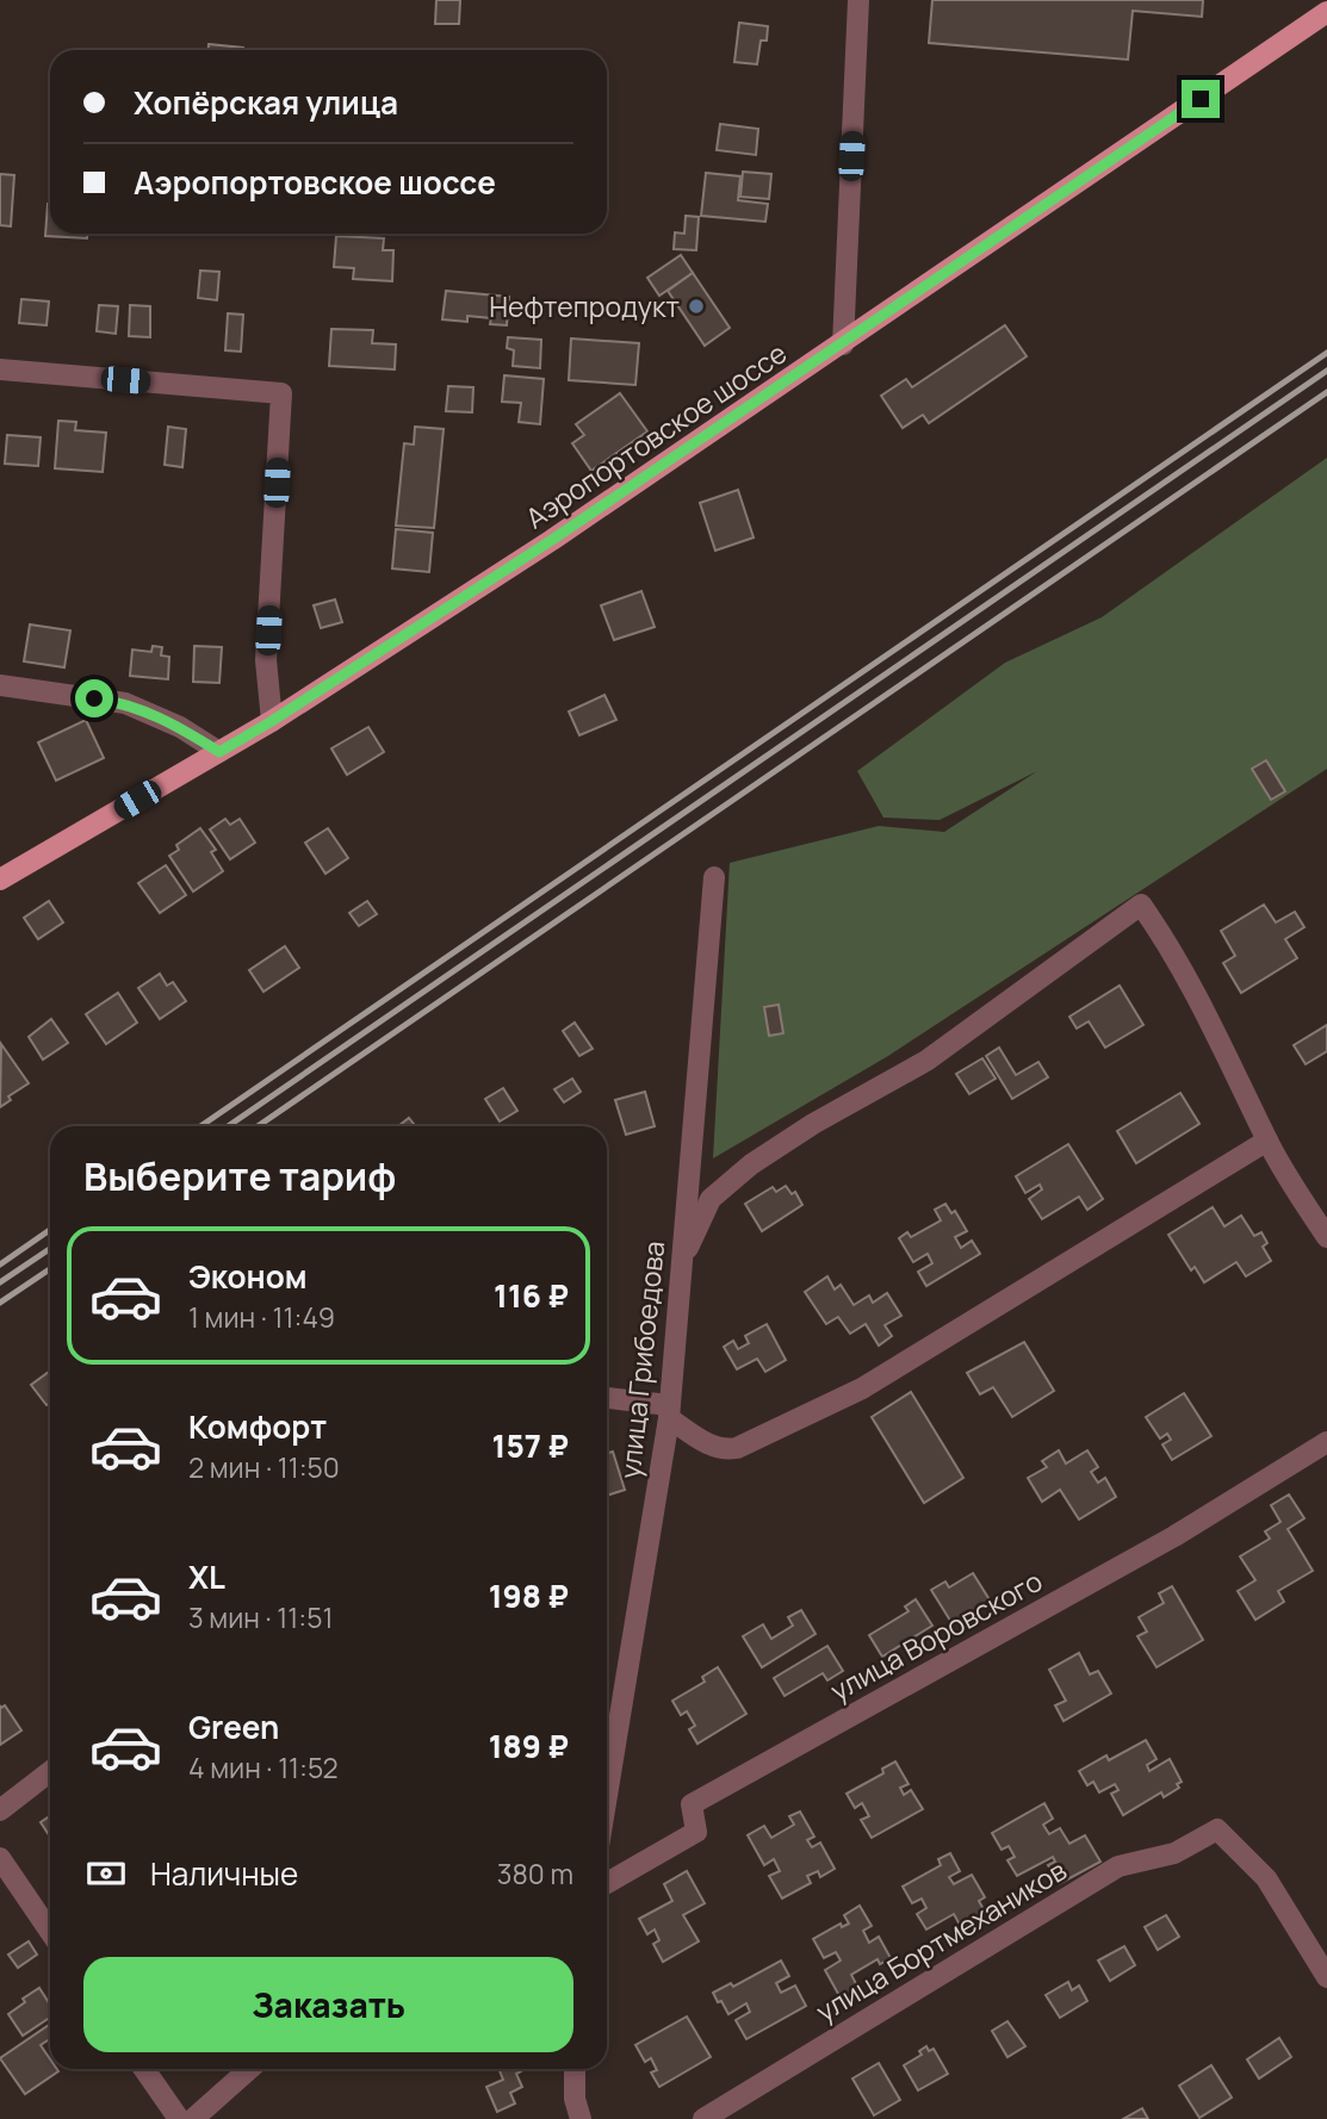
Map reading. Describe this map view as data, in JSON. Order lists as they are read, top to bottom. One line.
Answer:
{"streets":{"main road":["Аэропортовское шоссе"],"street":["улица Грибоедова","улица Воровского","улица Бортмехаников"]},"places":["Нефтепродукт"],"page":{"banner":["Хопёрская улица","Аэропортовское шоссе"],"heading":"Выберите тариф","list":[{"name":"Эконом","note":"1 мин · 11:49","value":"116 ₽"},{"name":"Комфорт","note":"2 мин · 11:50","value":"157 ₽"},{"name":"XL","note":"3 мин · 11:51","value":"198 ₽"},{"name":"Green","note":"4 мин · 11:52","value":"189 ₽"}],"pay":["Наличные","380 m"],"buttons":"Заказать"}}
